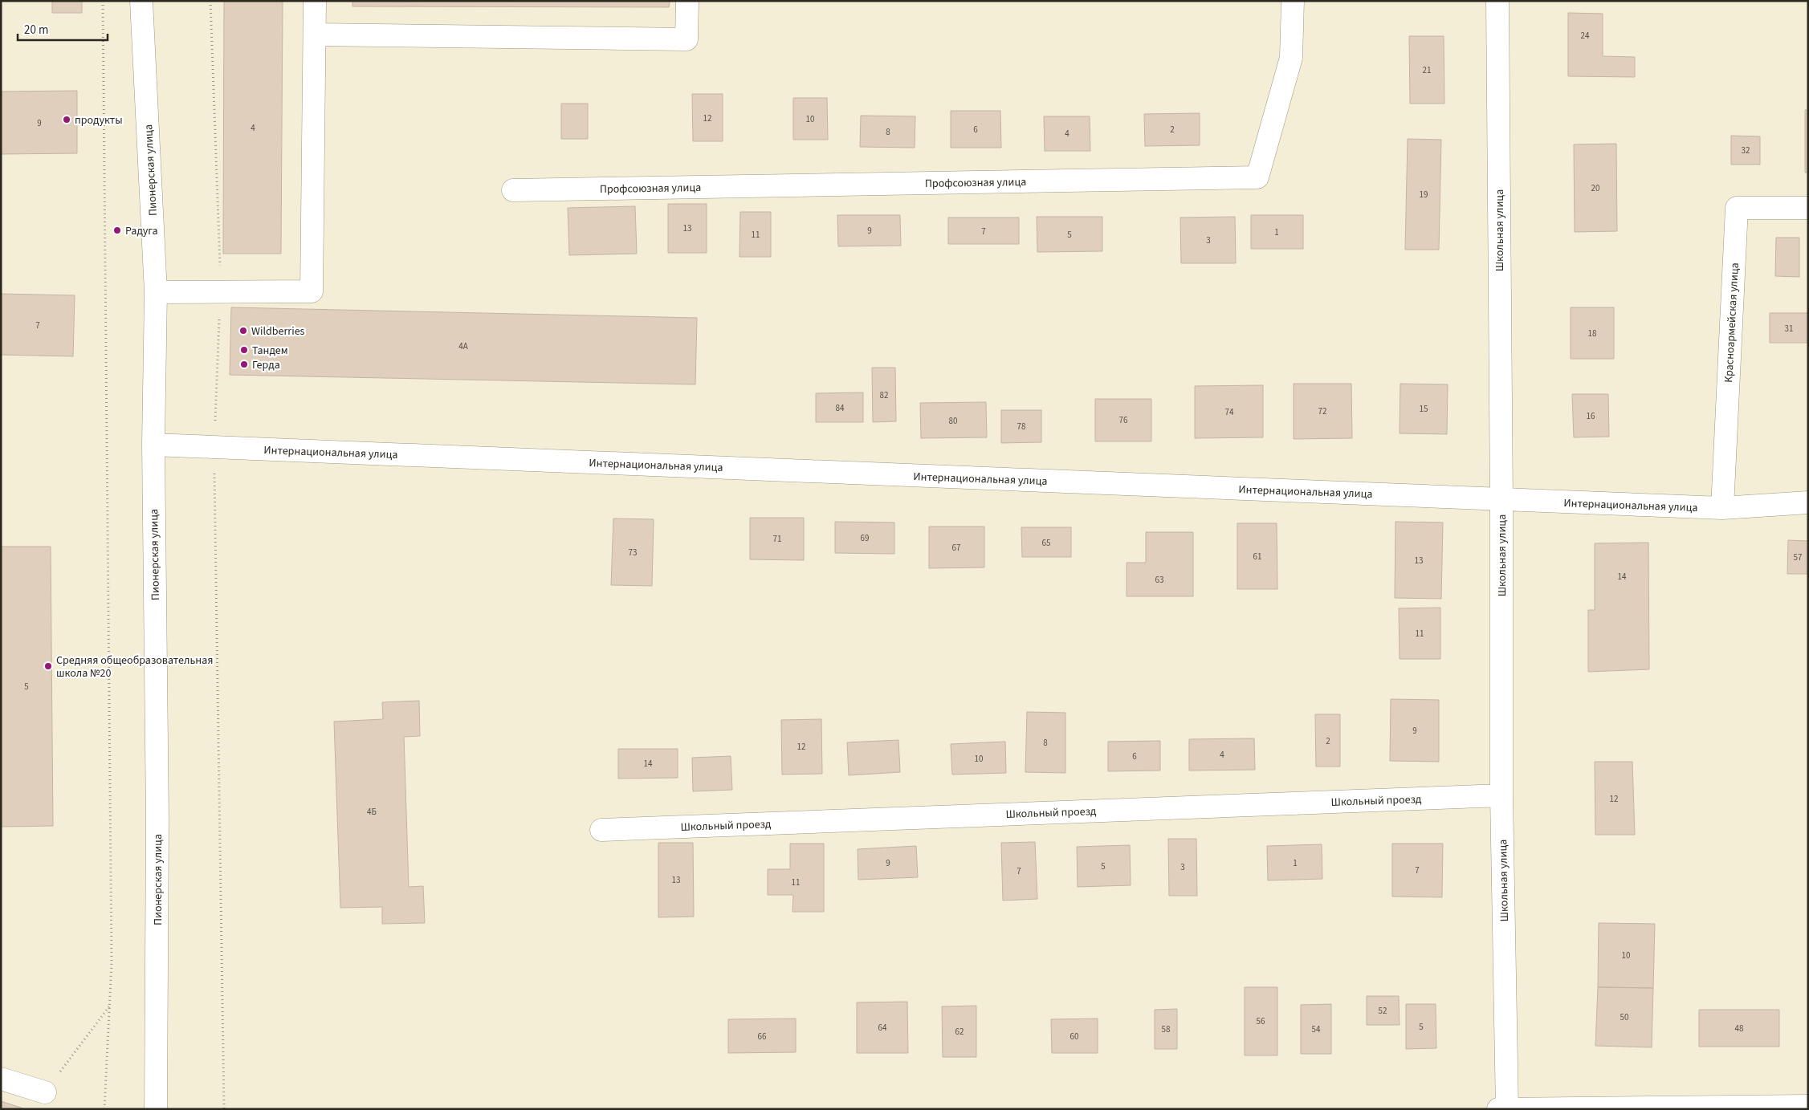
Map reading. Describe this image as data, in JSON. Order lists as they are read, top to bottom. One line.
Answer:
{"streets":{"street":["Пионерская улица","Профсоюзная улица","Школьная улица","Красноармейская улица","Интернациональная улица","Школьный проезд"]},"crossings":[["Пионерская улица","Интернациональная улица"],["Школьная улица","Интернациональная улица"],["Школьная улица","Школьный проезд"],["Красноармейская улица","Интернациональная улица"]],"places":["продукты","Радуга","Wildberries","Тандем","Герда","Средняя общеобразовательная школа №20"],"house_numbers":["24","21","12","10","9","4","6","2","8","4","32","20","19","13","9","7","1","11","5","3","7","31","18","4А","82","84","15","72","74","16","76","80","78","69","71","65","67","73","61","57","13","14","63","11","5","9","2","8","12","4","6","10","14","12","4Б","9","1","5","3","7","7","13","11","10","52","50","56","5","64","48","58","54","62","66","60"],"scale_bar":"20 m"}
